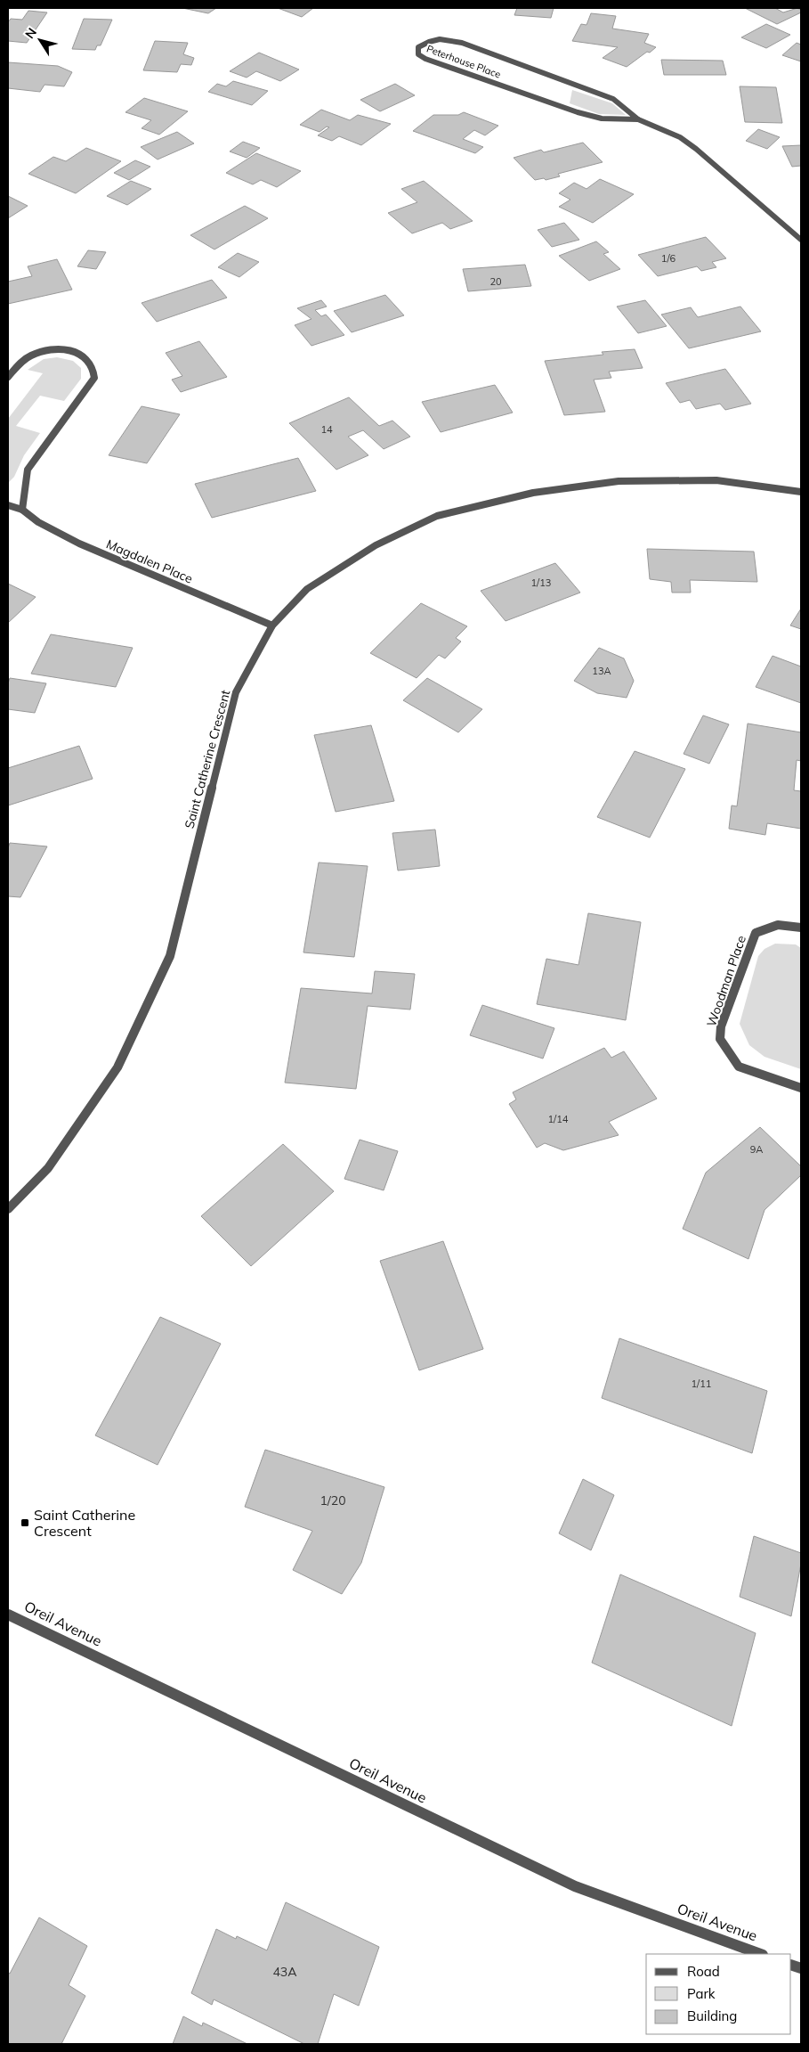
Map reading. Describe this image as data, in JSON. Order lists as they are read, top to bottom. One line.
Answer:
{"streets":{"street":["Peterhouse Place","Magdalen Place","Saint Catherine Crescent","Woodman Place","Oreil Avenue"]},"crossings":[["Magdalen Place","Saint Catherine Crescent"]],"places":{"transit":["Saint Catherine Crescent"]},"house_numbers":["1/6","20","14","1/13","13A","1/14","9A","1/11","1/20","43A"],"legend":["Road","Park","Building"],"north":"top left"}
